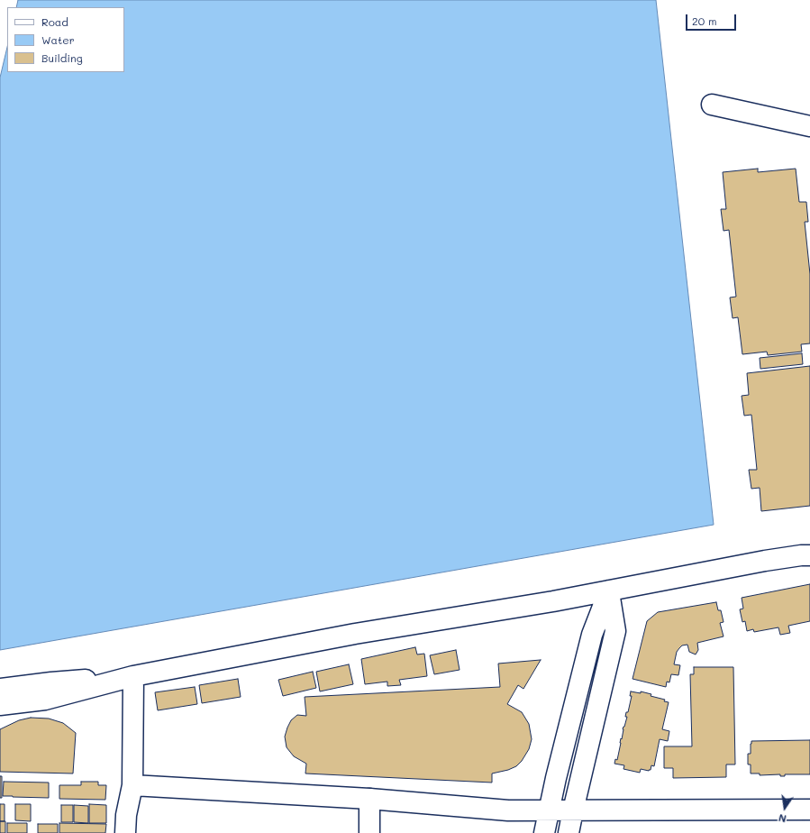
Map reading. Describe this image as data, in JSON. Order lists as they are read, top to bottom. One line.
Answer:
{"legend":["Road","Water","Building"],"scale_bar":"20 m","north":"bottom"}
